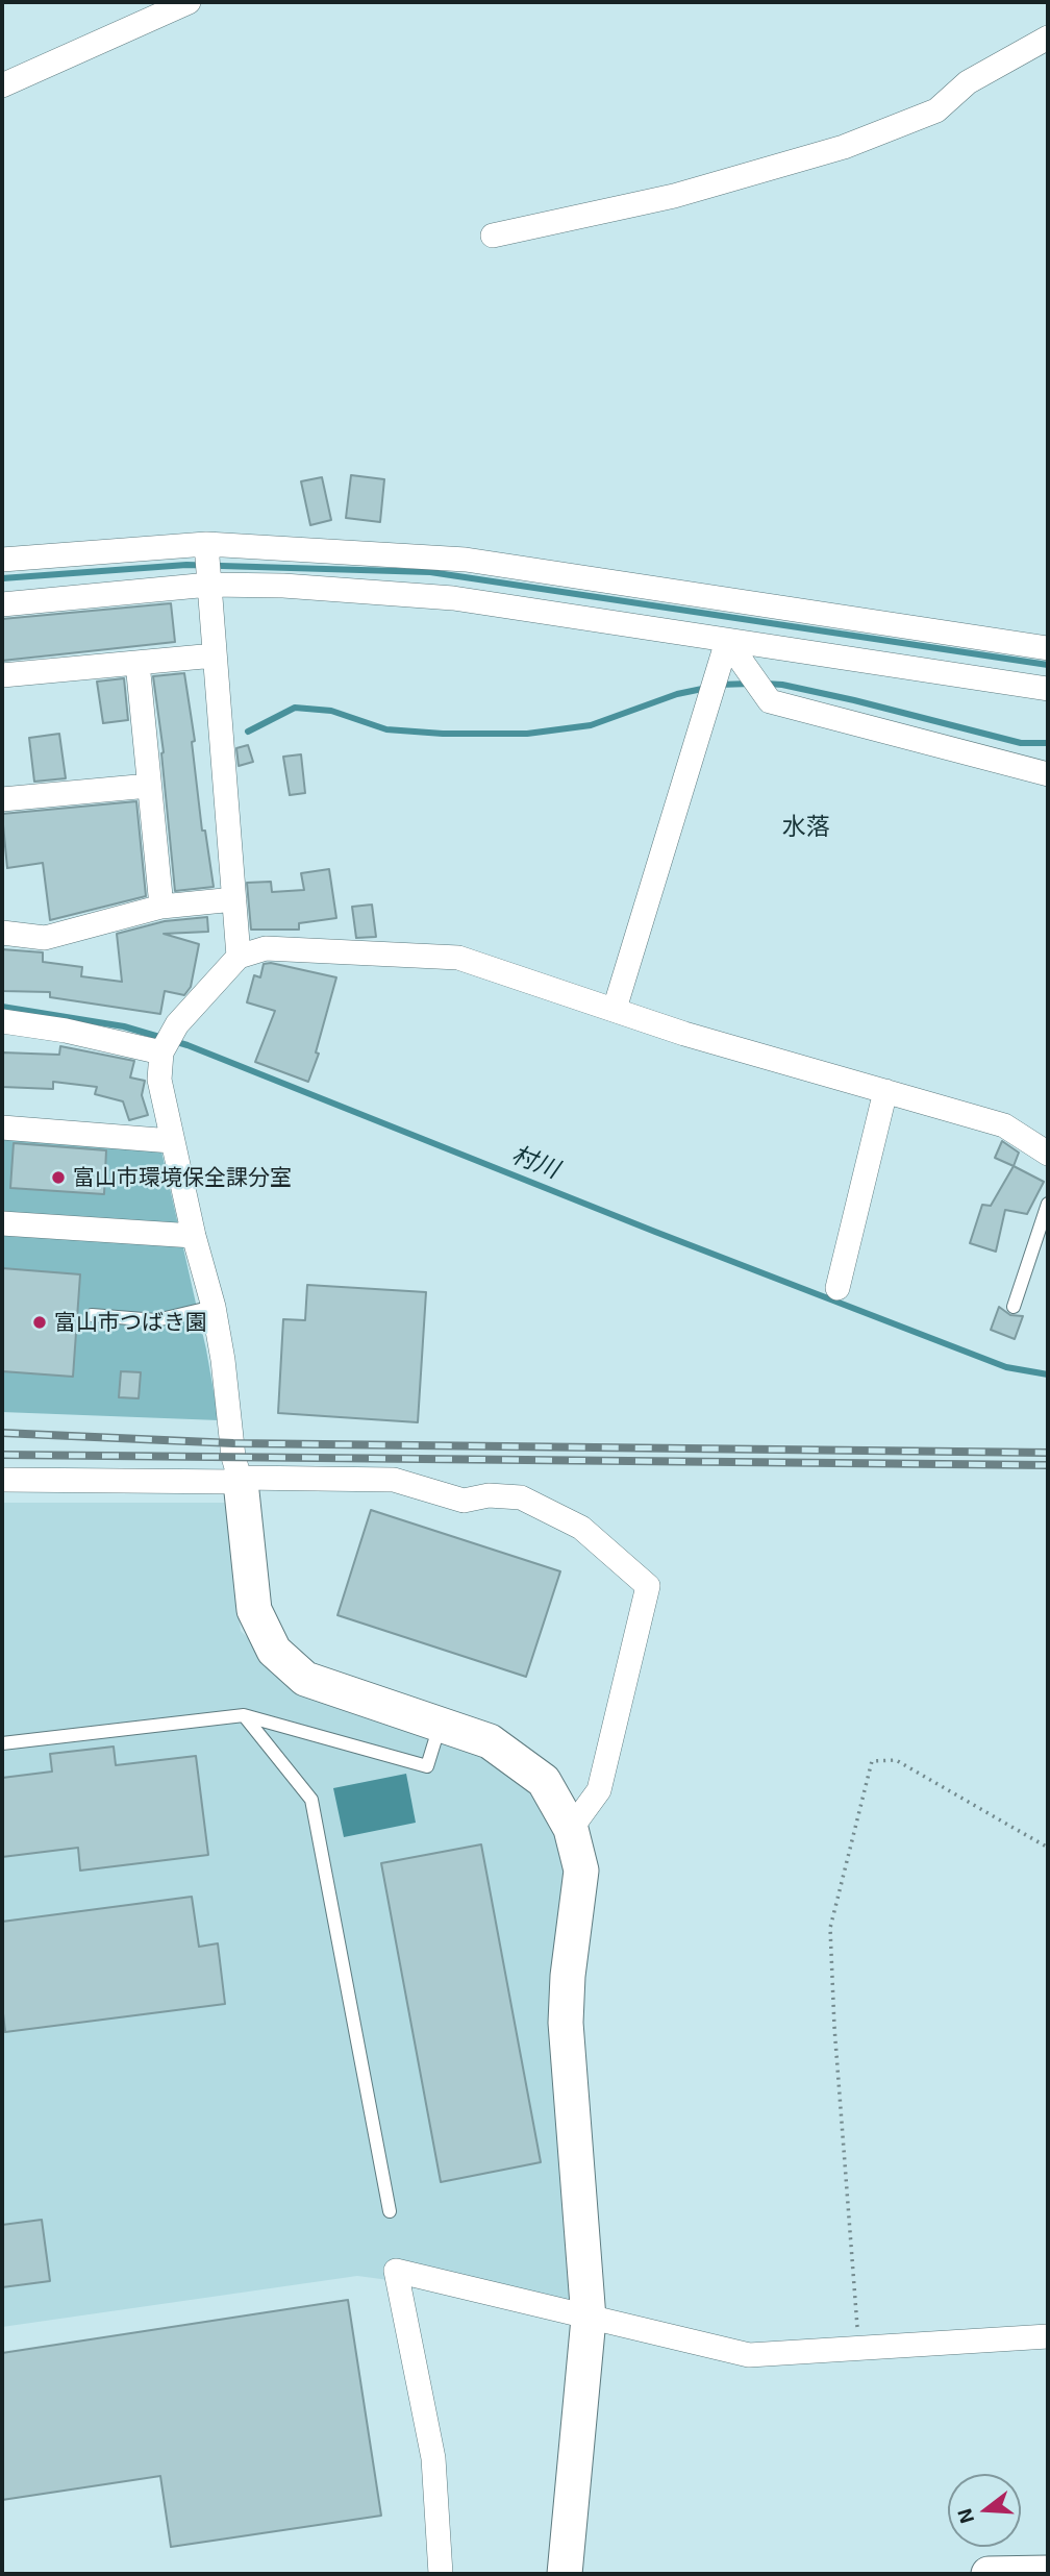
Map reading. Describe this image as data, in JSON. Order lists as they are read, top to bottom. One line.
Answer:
{"districts":["水落"],"water":["村川"],"places":["富山市環境保全課分室","富山市つばき園"],"north":"left"}
